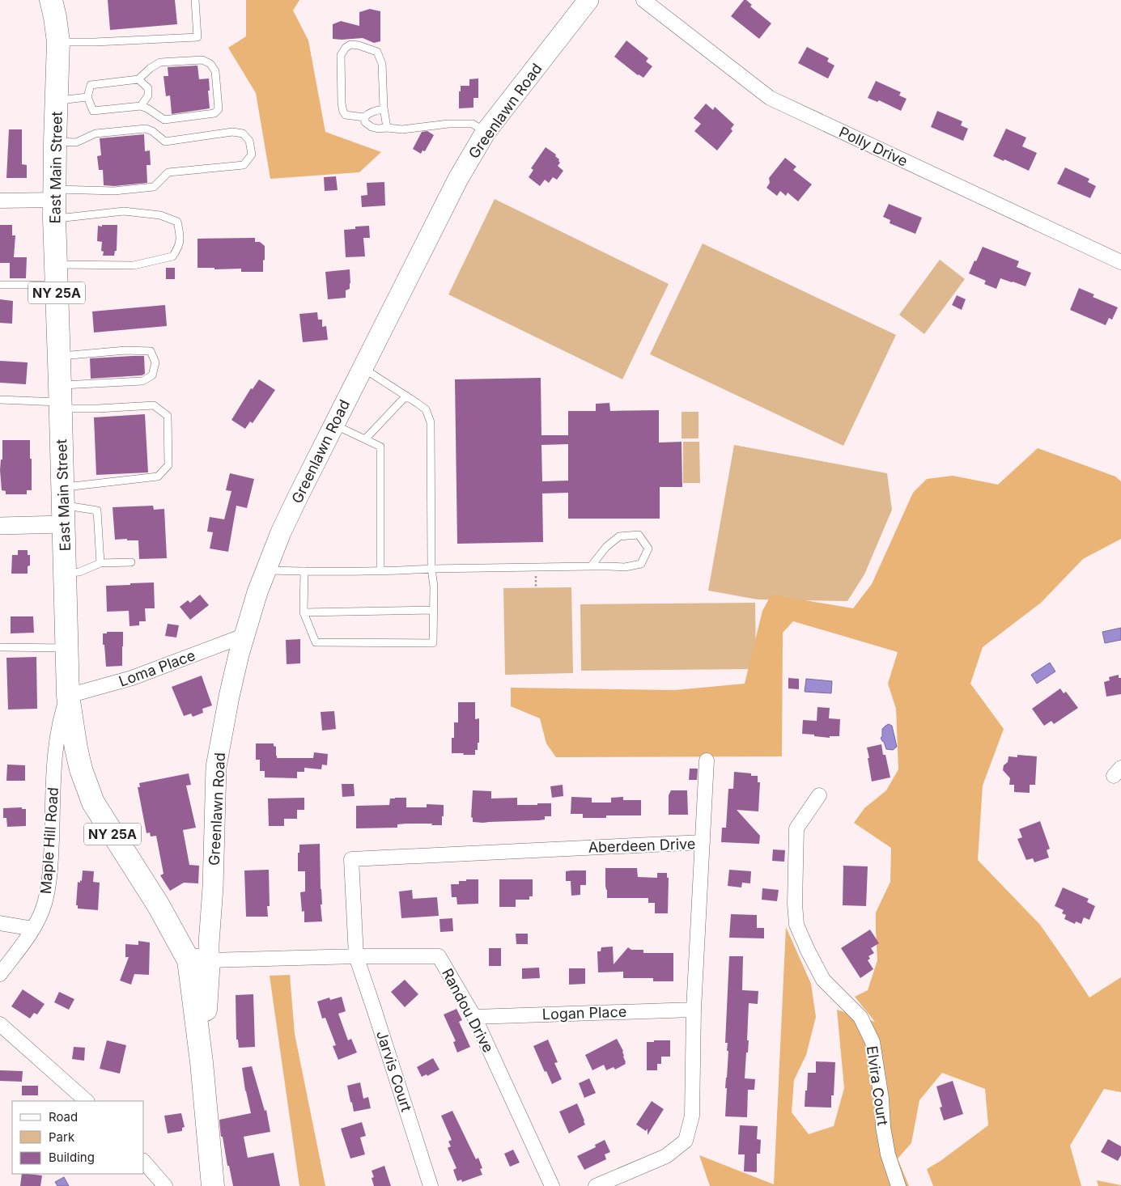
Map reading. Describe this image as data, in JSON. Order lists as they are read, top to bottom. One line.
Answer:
{"streets":{"main road":["Greenlawn Road","East Main Street","NY 25A"],"street":["Polly Drive","Loma Place","Maple Hill Road","Aberdeen Drive","Randou Drive","Logan Place","Jarvis Court","Elvira Court"]},"crossings":[["Greenlawn Road","East Main Street"],["Greenlawn Road","Loma Place"],["Greenlawn Road","Randou Drive"],["East Main Street","Loma Place"],["East Main Street","Maple Hill Road"],["East Main Street","Randou Drive"],["Loma Place","Maple Hill Road"],["Aberdeen Drive","Randou Drive"],["Aberdeen Drive","Logan Place"],["Aberdeen Drive","Jarvis Court"],["Randou Drive","Logan Place"],["Randou Drive","Jarvis Court"]],"legend":["Road","Park","Building"]}
